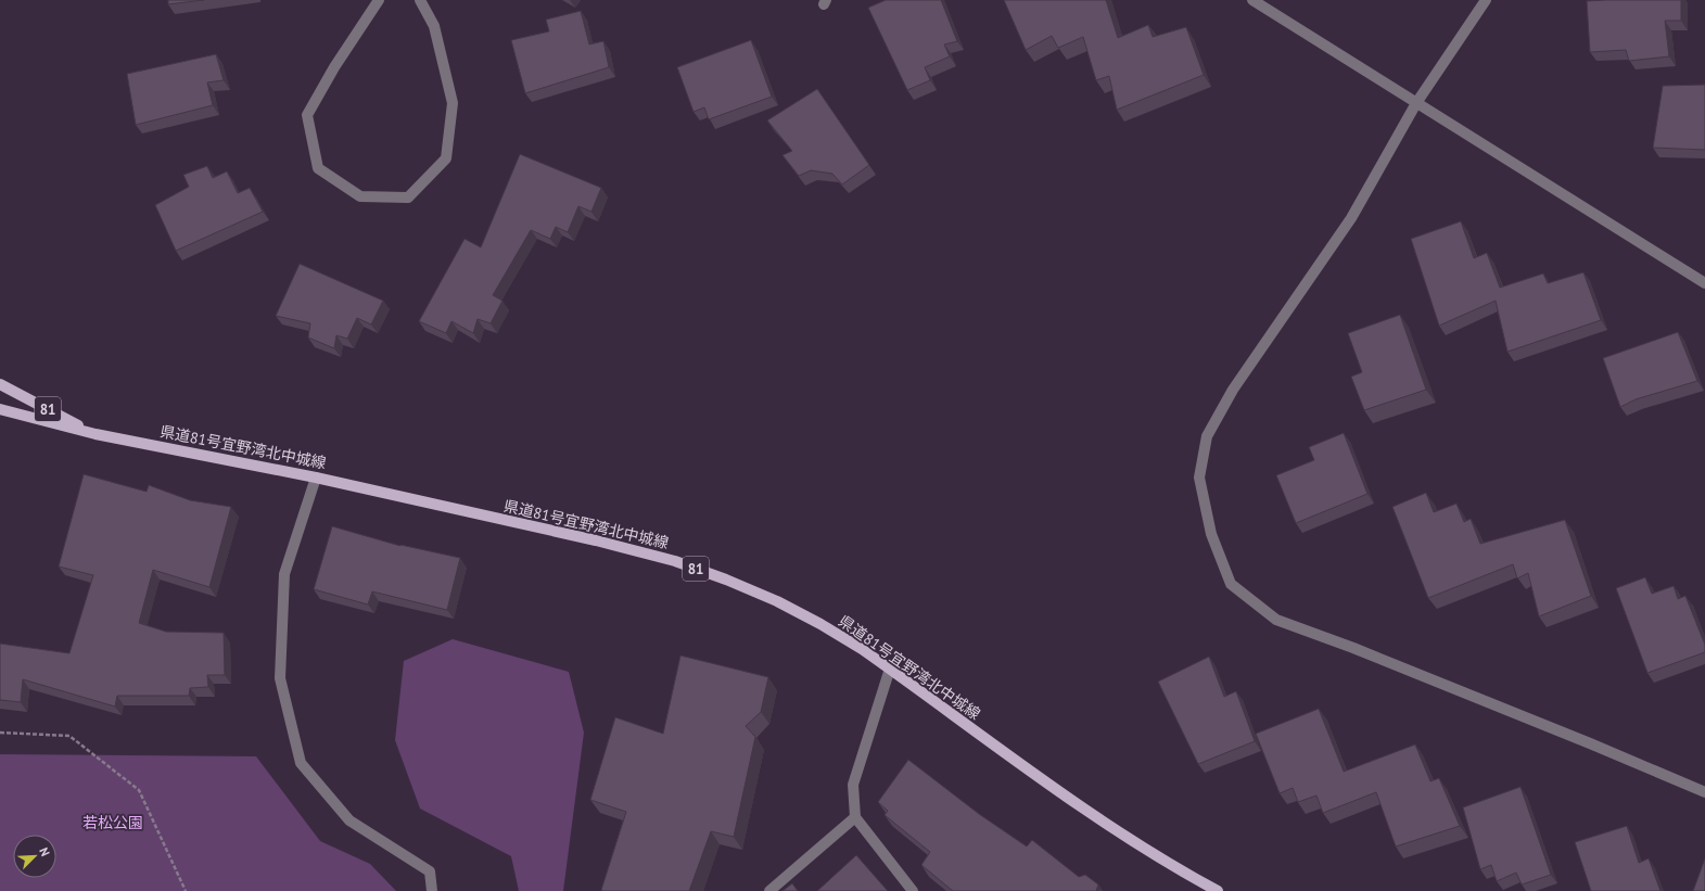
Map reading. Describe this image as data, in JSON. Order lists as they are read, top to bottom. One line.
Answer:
{"streets":{"main road":["81","県道81号宜野湾北中城線"]},"parks":["若松公園"],"north":"top right"}
